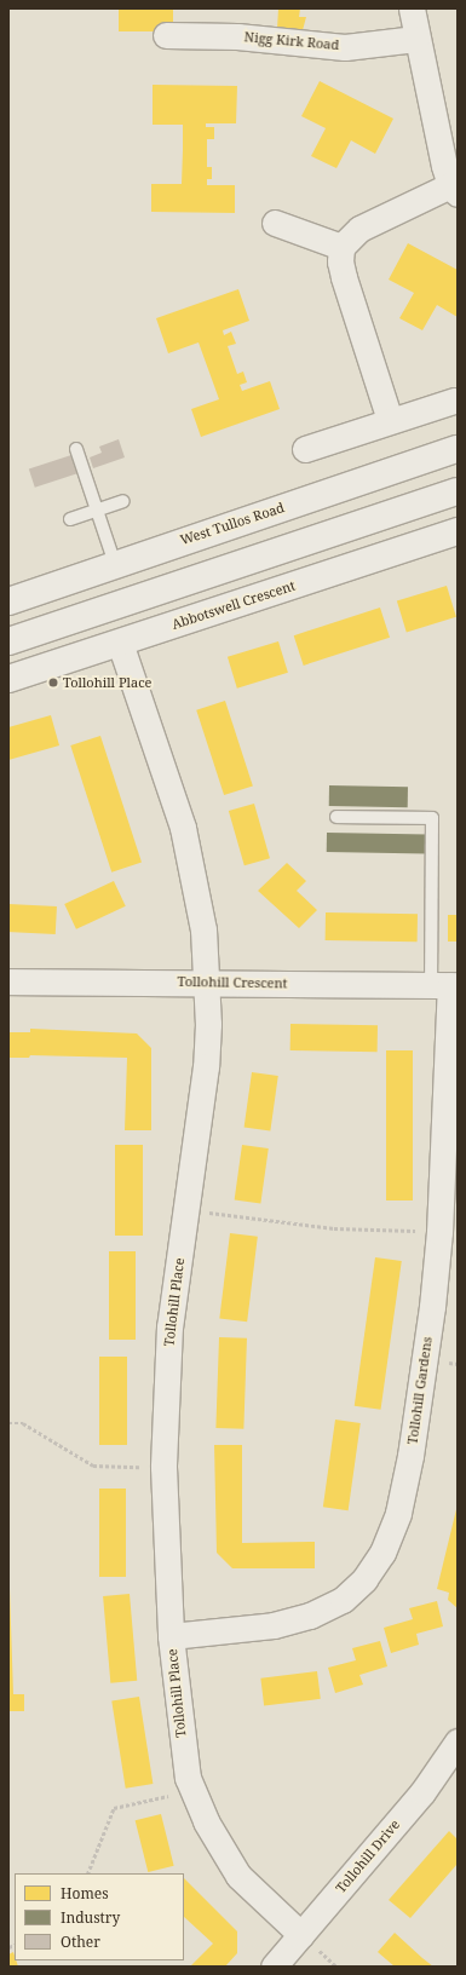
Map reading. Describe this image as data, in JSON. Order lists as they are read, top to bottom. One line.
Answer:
{"streets":{"main road":["West Tullos Road","Abbotswell Crescent"],"street":["Nigg Kirk Road","Tollohill Crescent","Tollohill Place","Tollohill Gardens","Tollohill Drive"]},"crossings":[["Abbotswell Crescent","Tollohill Place"],["Tollohill Crescent","Tollohill Place"],["Tollohill Crescent","Tollohill Gardens"],["Tollohill Place","Tollohill Gardens"],["Tollohill Place","Tollohill Drive"]],"places":["Tollohill Place"],"legend":["Homes","Industry","Other"]}
